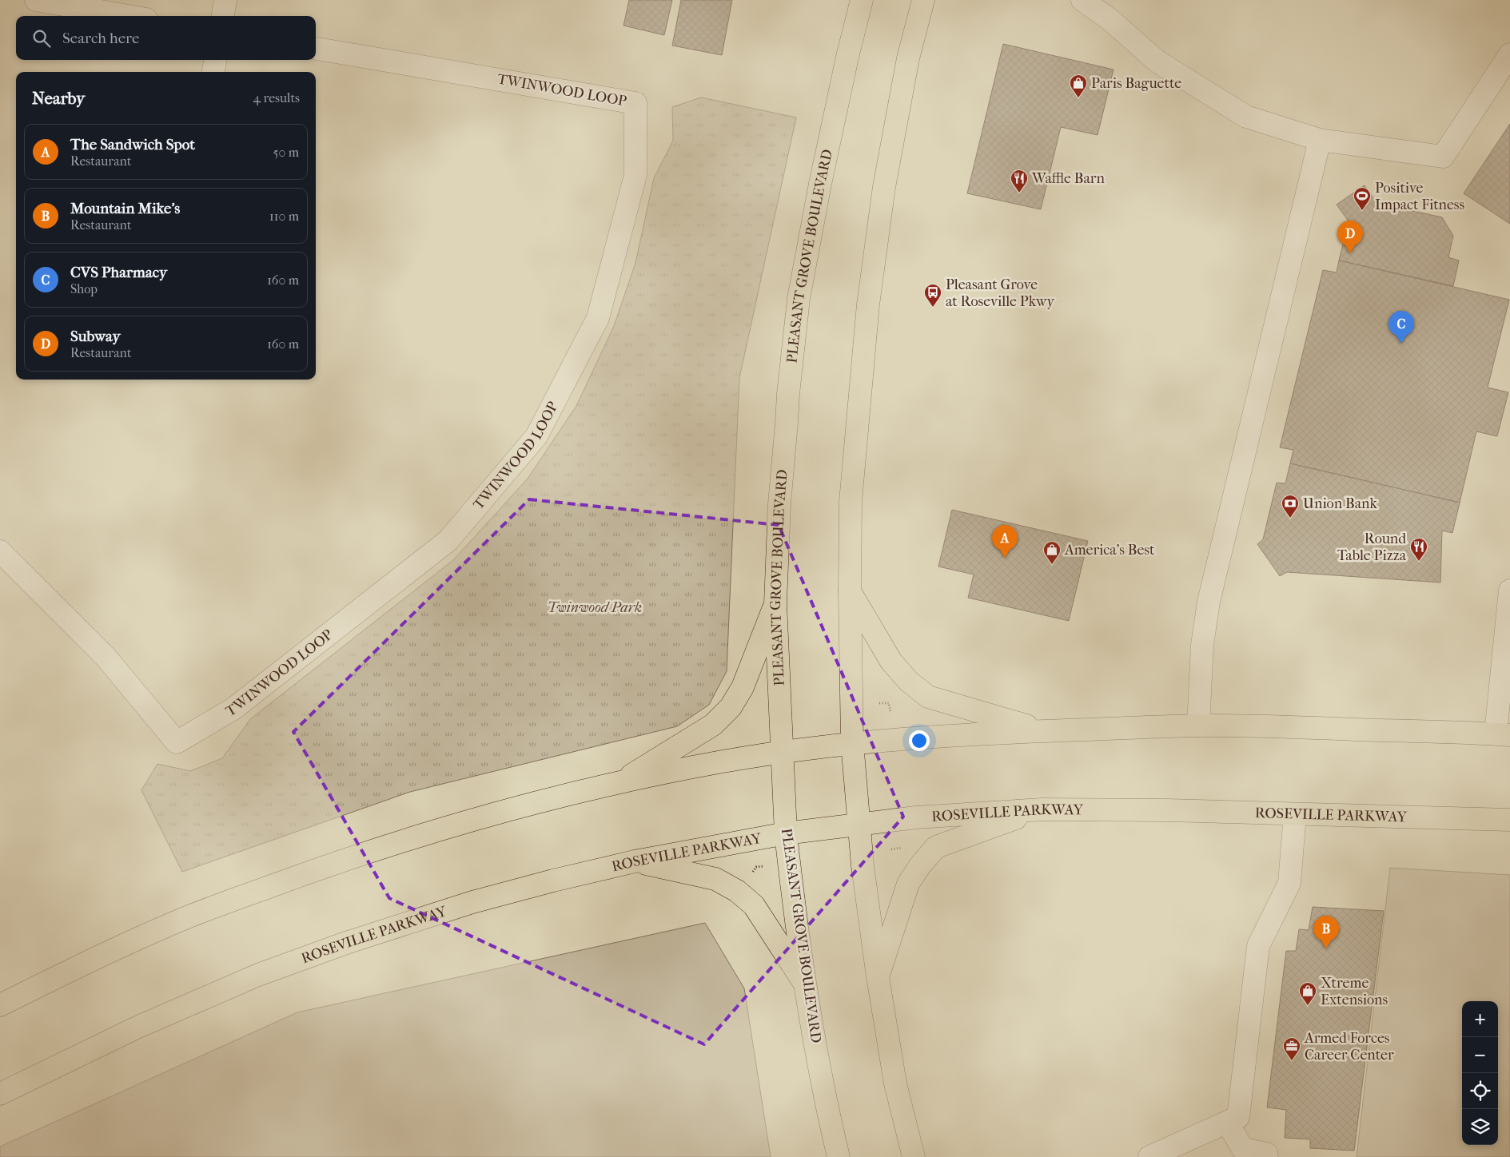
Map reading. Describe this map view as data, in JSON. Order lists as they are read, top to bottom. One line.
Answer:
{"streets":{"main road":["PLEASANT GROVE BOULEVARD","ROSEVILLE PARKWAY"],"street":["TWINWOOD LOOP"]},"crossings":[["PLEASANT GROVE BOULEVARD","ROSEVILLE PARKWAY"]],"parks":["Twinwood Park"],"places":{"shop":["Paris Baguette","America's Best","Xtreme Extensions"],"restaurant":["Waffle Barn","Round Table Pizza"],"sports":["Positive Impact Fitness"],"bus stop":["Pleasant Grove at Roseville Pkwy"],"bank":["Union Bank"],"office":["Armed Forces Career Center"]},"page":{"search":"Search here","heading":["Nearby","4 results"],"list":[{"mark":"A","name":"The Sandwich Spot","note":"Restaurant","value":"50 m"},{"mark":"B","name":"Mountain Mike's","note":"Restaurant","value":"110 m"},{"mark":"C","name":"CVS Pharmacy","note":"Shop","value":"160 m"},{"mark":"D","name":"Subway","note":"Restaurant","value":"160 m"}],"pins":["D","C","A","B"],"map_buttons":["+","−"]}}
